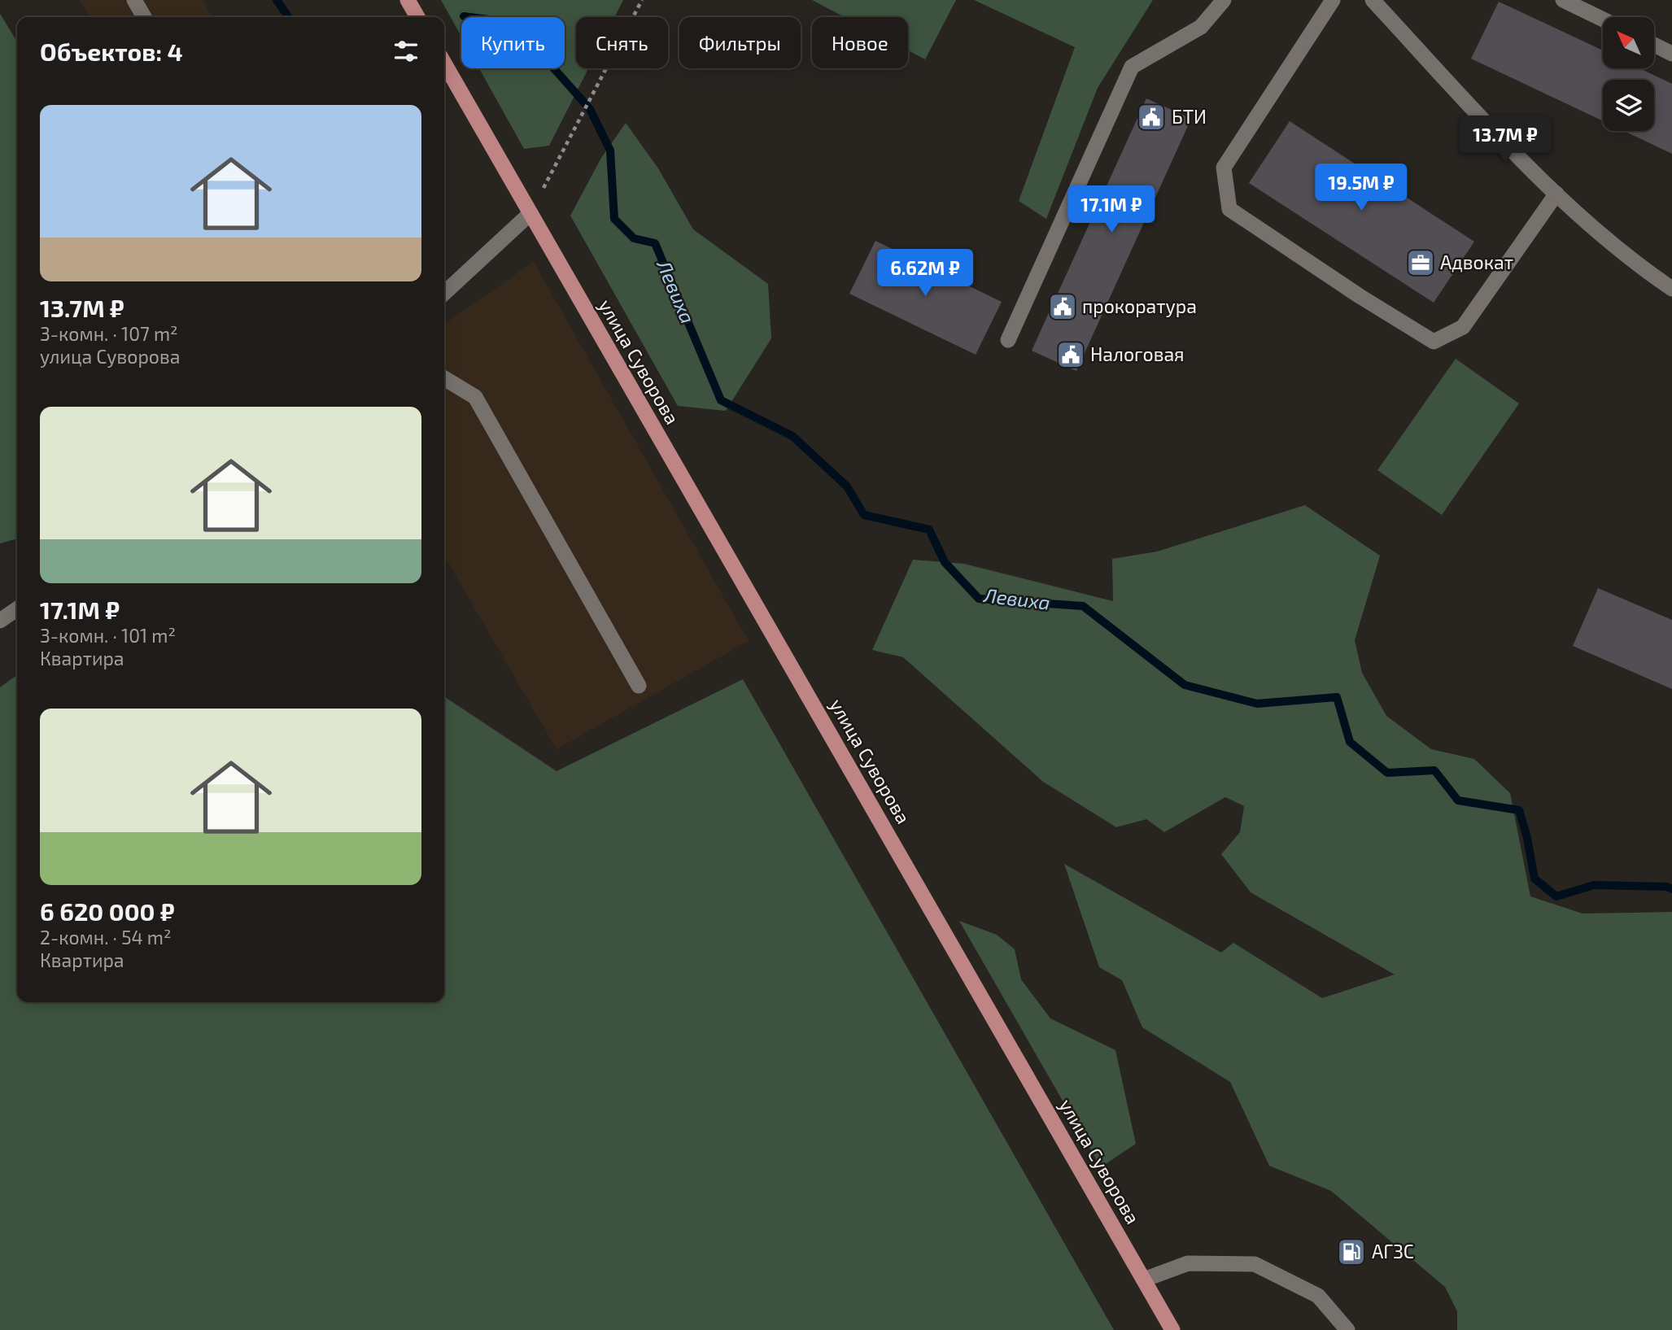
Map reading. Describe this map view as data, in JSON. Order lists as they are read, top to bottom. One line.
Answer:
{"streets":{"main road":["улица Суворова"]},"water":["Левиха"],"places":{"public building":["БТИ","прокоратура","Налоговая"],"office":["Адвокат"],"fuel station":["АГЗС"]},"north":"top left","page":{"chip":["Купить","Снять","Фильтры","Новое"],"heading":"Объектов: 4","list":[{"name":"13.7M ₽","note":"3-комн. · 107 m² · улица Суворова"},{"name":"17.1M ₽","note":"3-комн. · 101 m² · Квартира"},{"name":"6 620 000 ₽","note":"2-комн. · 54 m² · Квартира"}],"price":["13.7M ₽","19.5M ₽","17.1M ₽","6.62M ₽"]}}
